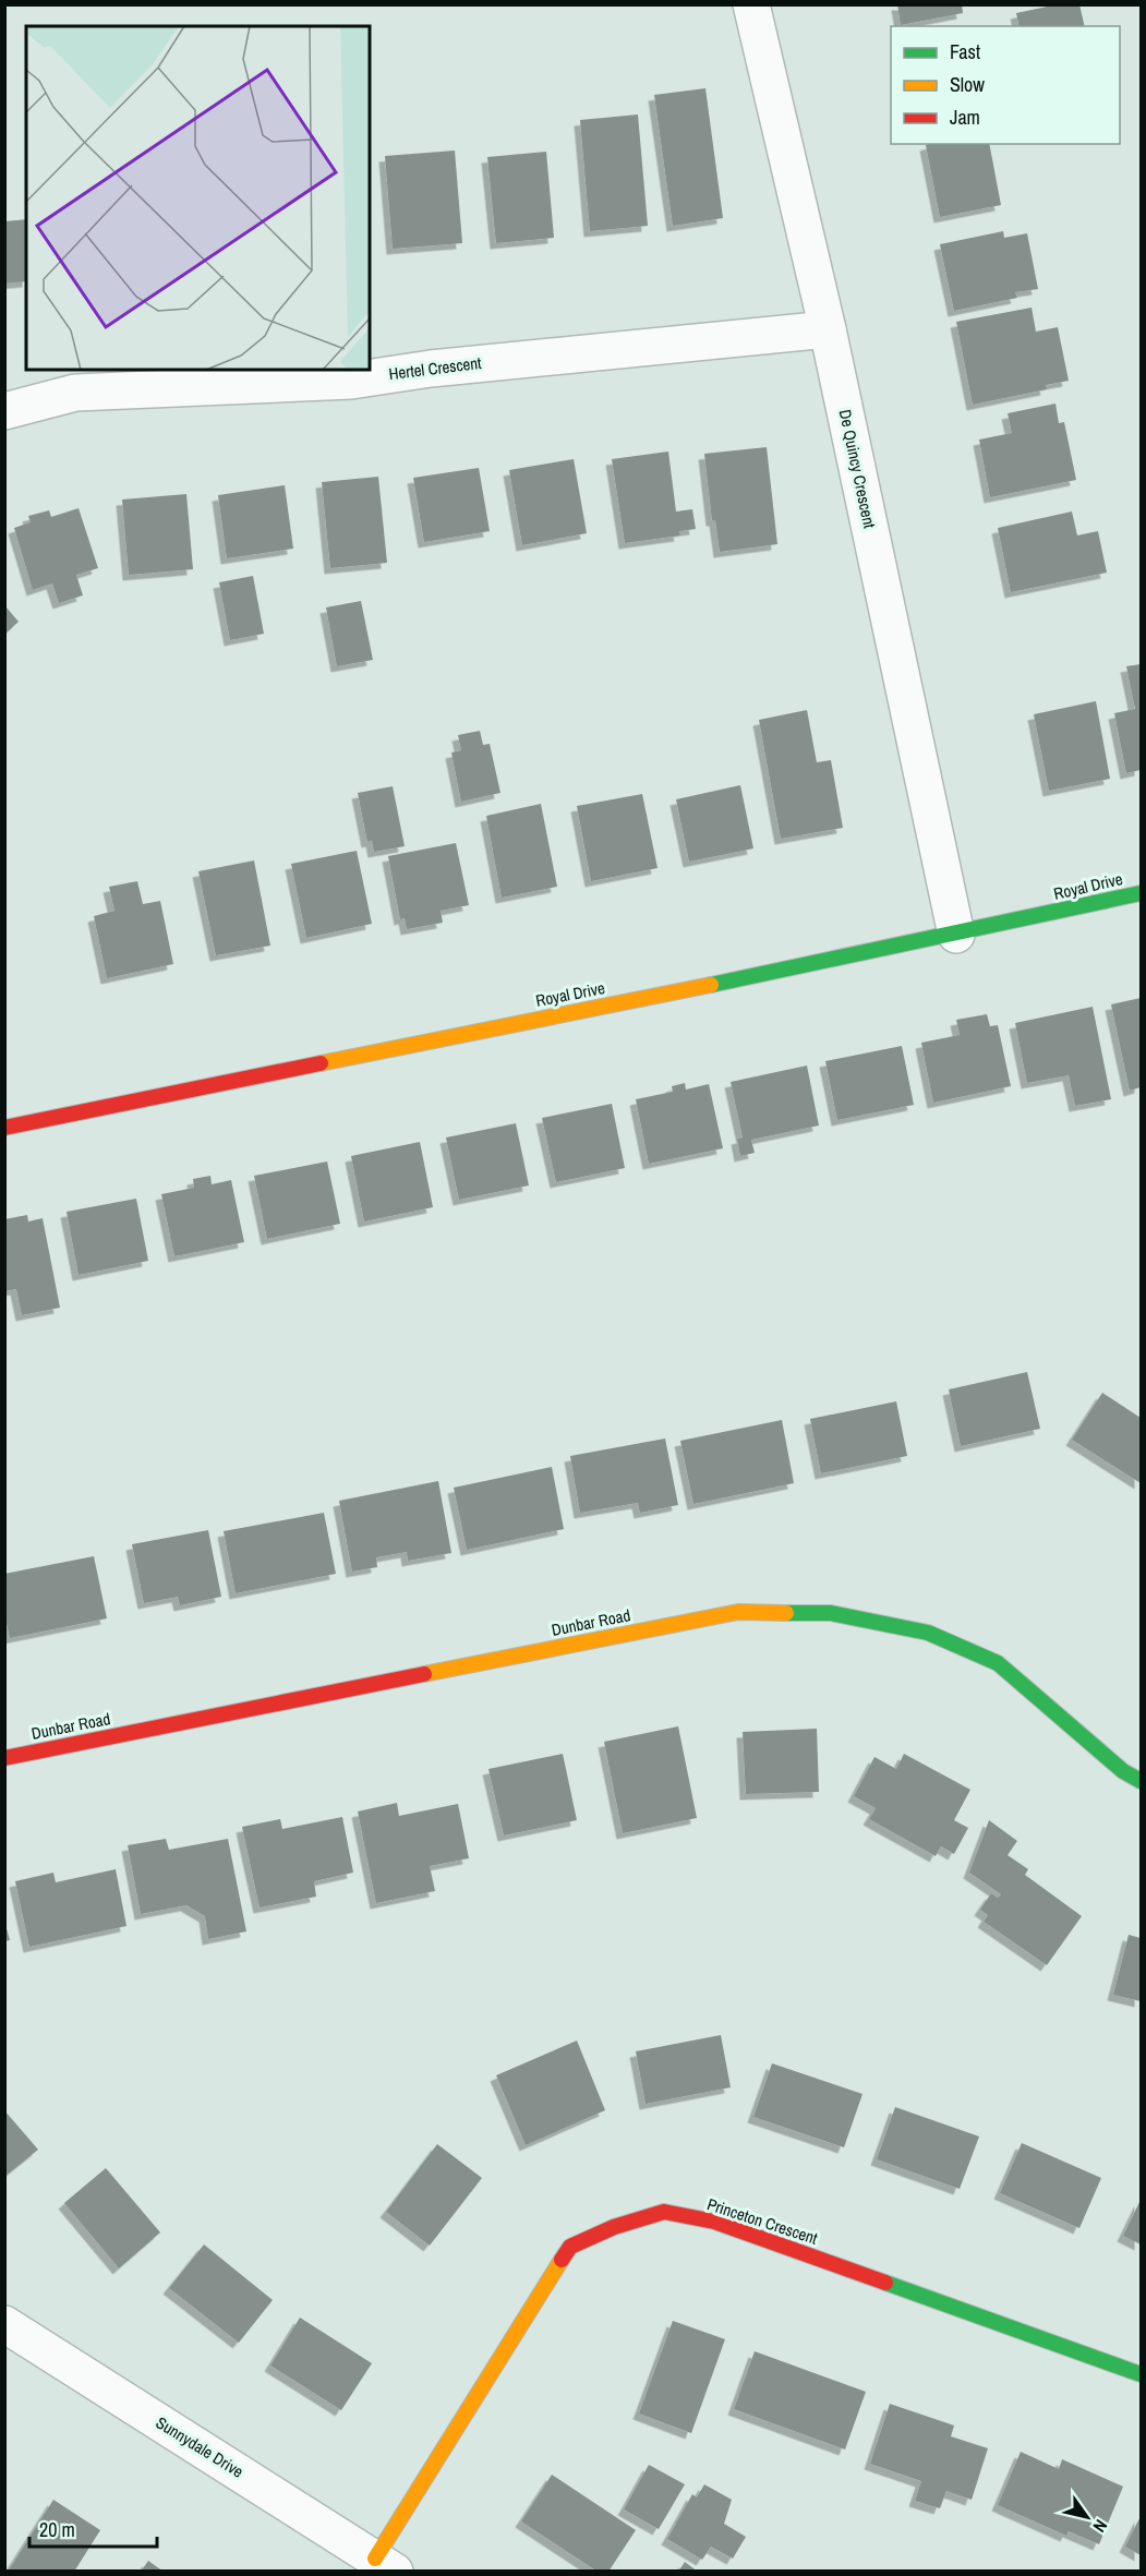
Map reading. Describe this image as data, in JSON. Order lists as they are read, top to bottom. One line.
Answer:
{"streets":{"street":["Hertel Crescent","De Quincy Crescent","Royal Drive","Dunbar Road","Princeton Crescent","Sunnydale Drive"]},"crossings":[["Hertel Crescent","De Quincy Crescent"],["De Quincy Crescent","Royal Drive"],["Princeton Crescent","Sunnydale Drive"]],"legend":["Fast","Slow","Jam"],"scale_bar":"20 m","north":"bottom right"}
